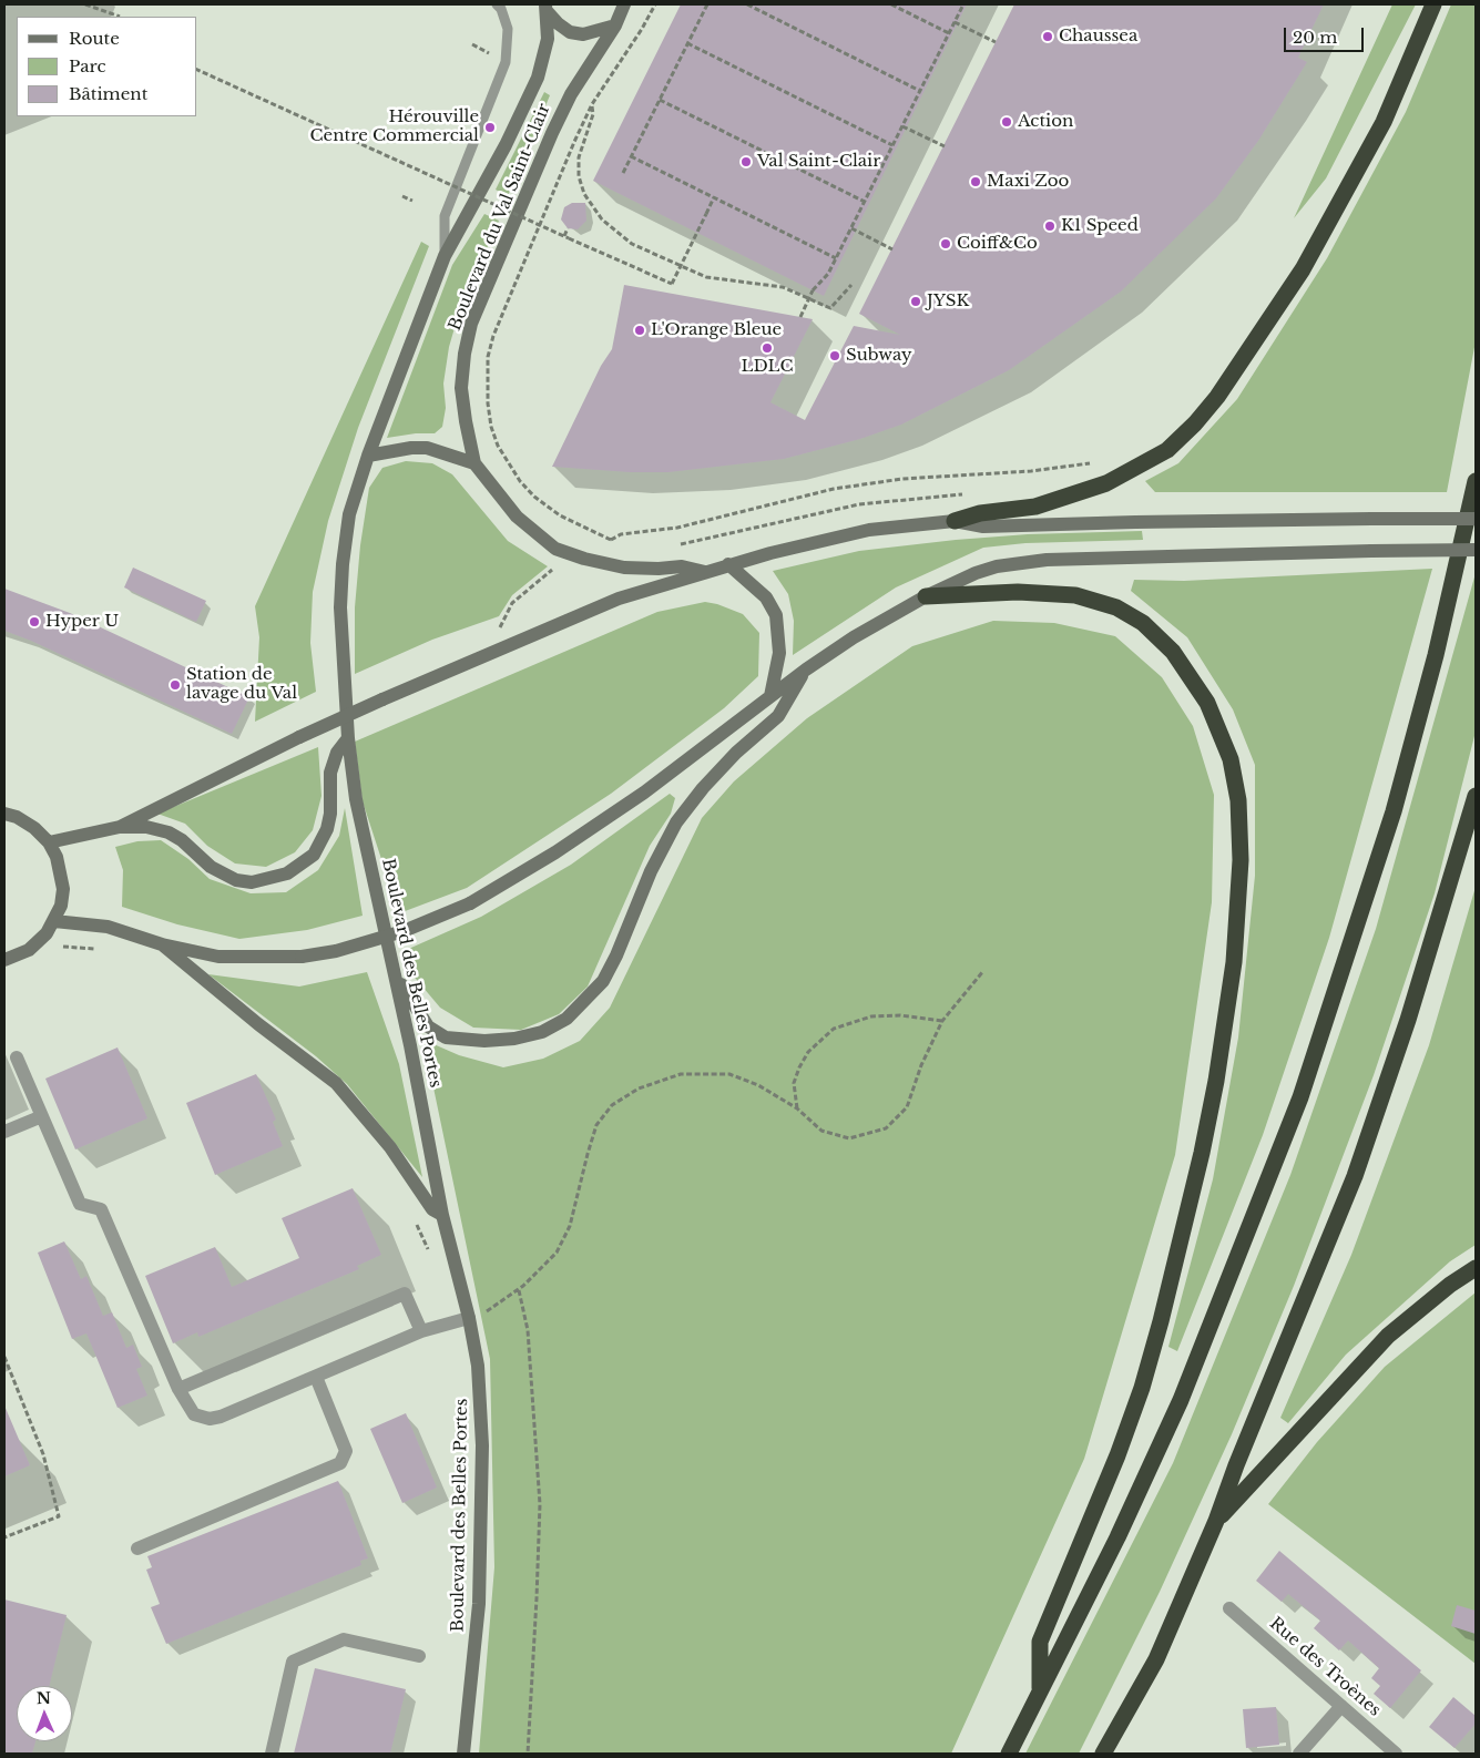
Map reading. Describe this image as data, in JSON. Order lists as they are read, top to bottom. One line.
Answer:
{"streets":{"street":["Boulevard du Val Saint-Clair","Boulevard des Belles Portes","Rue des Troènes"]},"places":["Chaussea","Action","Hérouville Centre Commercial","Val Saint-Clair","Maxi Zoo","K1 Speed","Coiff&Co","JYSK","L'Orange Bleue","LDLC","Subway","Hyper U","Station de lavage du Val"],"legend":["Route","Parc","Bâtiment"],"scale_bar":"20 m","north":"top"}
